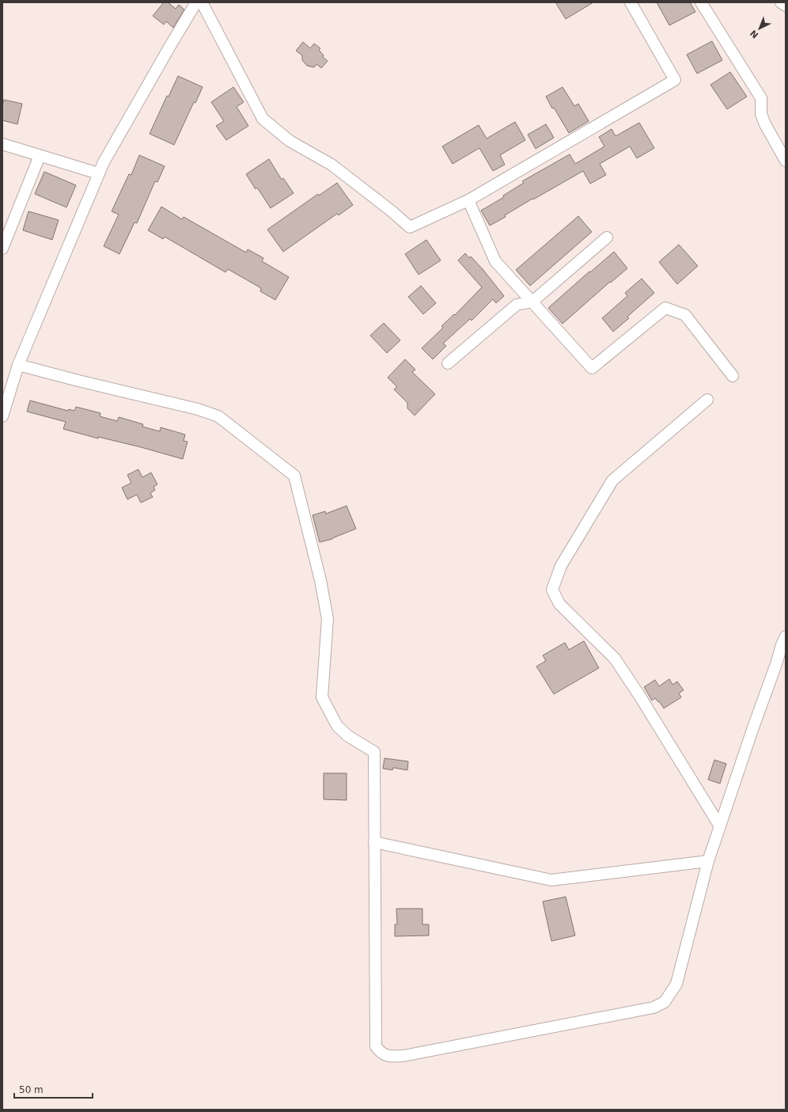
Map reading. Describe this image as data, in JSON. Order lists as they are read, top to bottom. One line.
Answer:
{"scale_bar":"50 m","north":"bottom left"}
